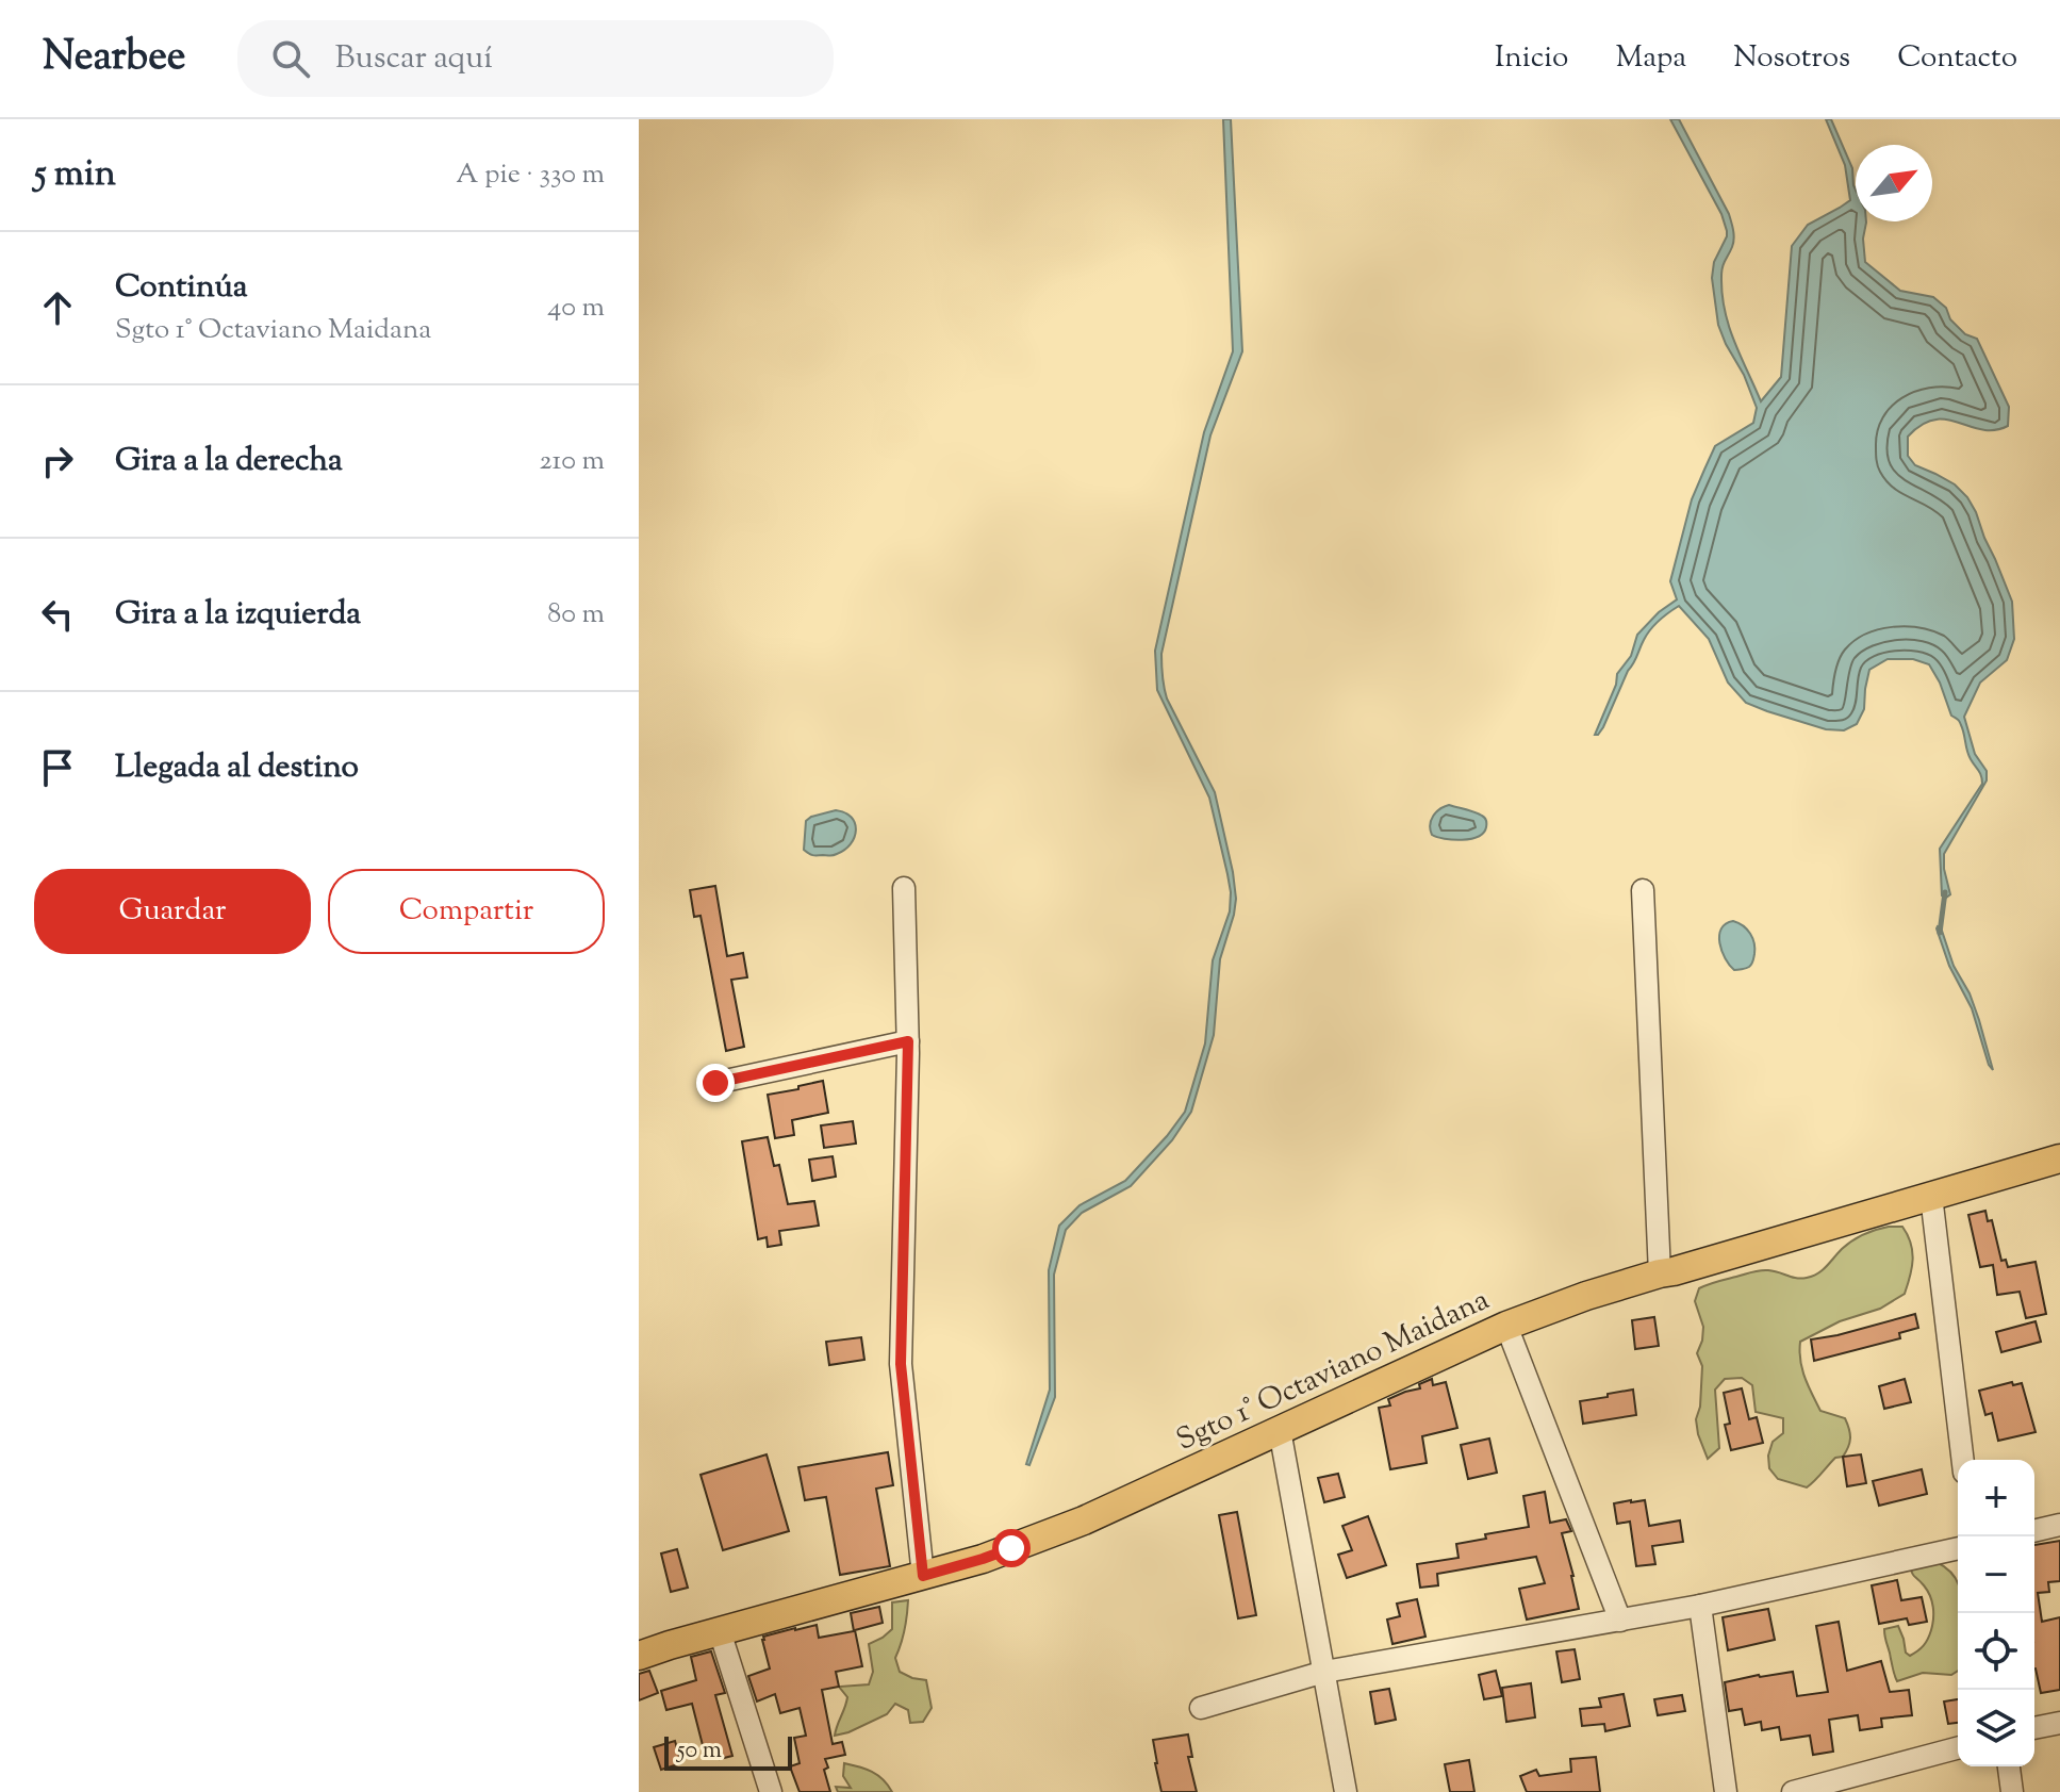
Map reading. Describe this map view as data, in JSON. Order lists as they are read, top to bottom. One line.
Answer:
{"streets":{"main road":["Sgto 1° Octaviano Maidana"]},"scale_bar":"50 m","north":"top right","page":{"header":"Nearbee","search":"Buscar aquí","nav":["Inicio","Mapa","Nosotros","Contacto"],"heading":["5 min","A pie · 330 m"],"list":[["Continúa","Sgto 1° Octaviano Maidana","40 m"],["Gira a la derecha","210 m"],["Gira a la izquierda","80 m"],"Llegada al destino"],"buttons":["Guardar","Compartir"],"map_buttons":["+","−"],"scale":"50 m"}}
